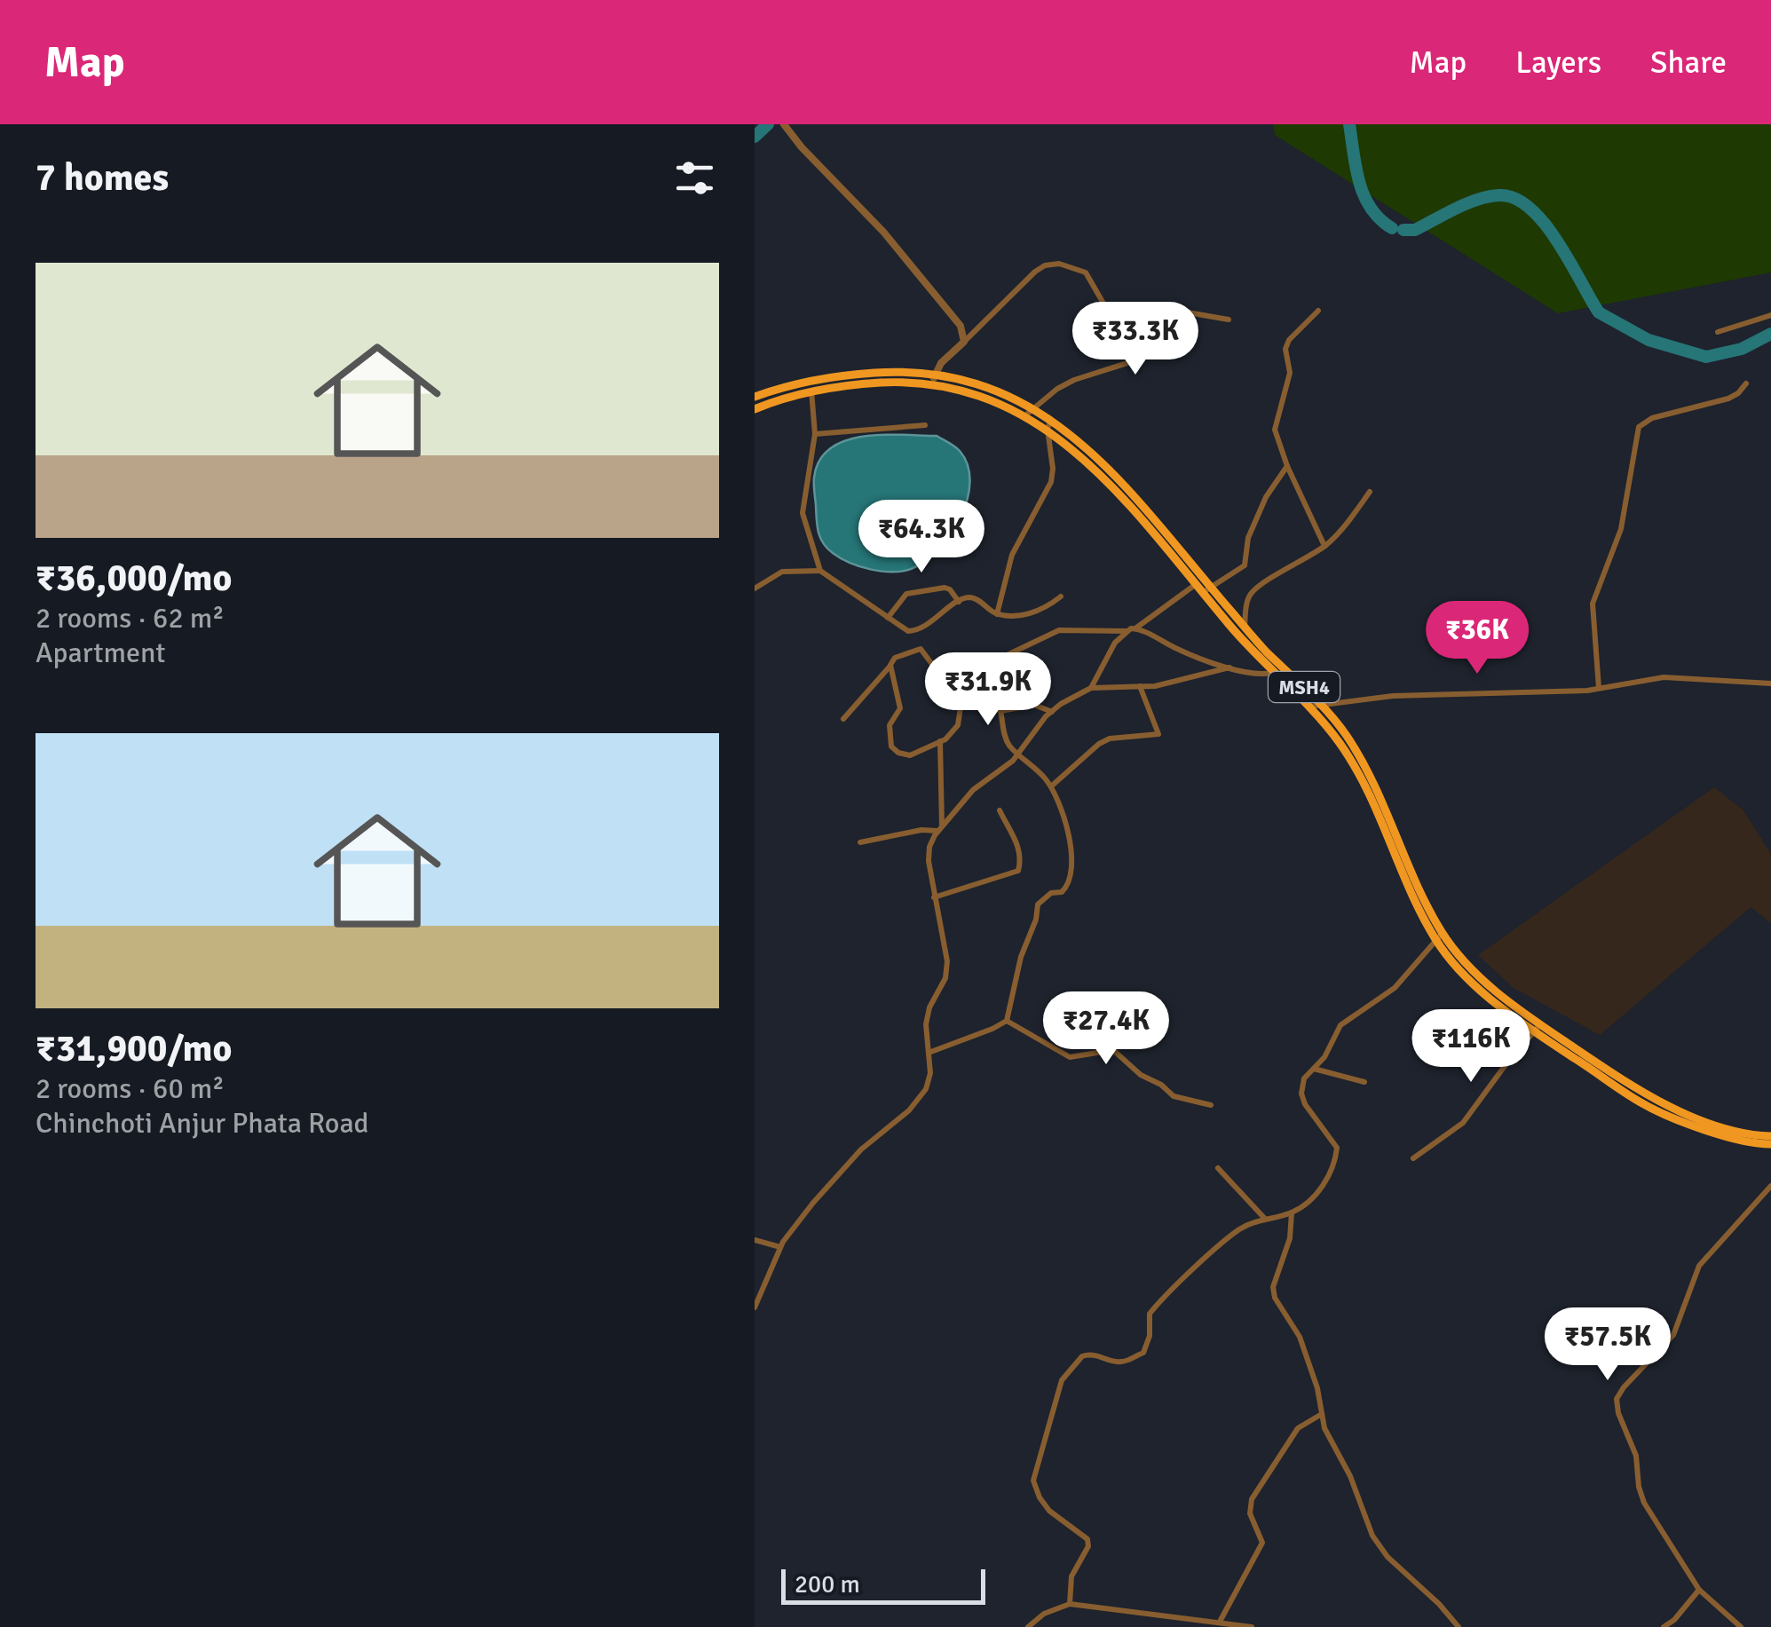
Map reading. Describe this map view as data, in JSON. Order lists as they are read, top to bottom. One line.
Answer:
{"streets":{"main road":["MSH4"]},"scale_bar":"200 m","page":{"header":"Map","nav":["Map","Layers","Share"],"heading":"7 homes","list":[{"name":"₹36,000/mo","note":"2 rooms · 62 m² · Apartment"},{"name":"₹31,900/mo","note":"2 rooms · 60 m² · Chinchoti Anjur Phata Road"}],"price":["₹33.3K","₹64.3K","₹36K","₹31.9K","₹27.4K","₹116K","₹57.5K"],"scale":"200 m"}}
